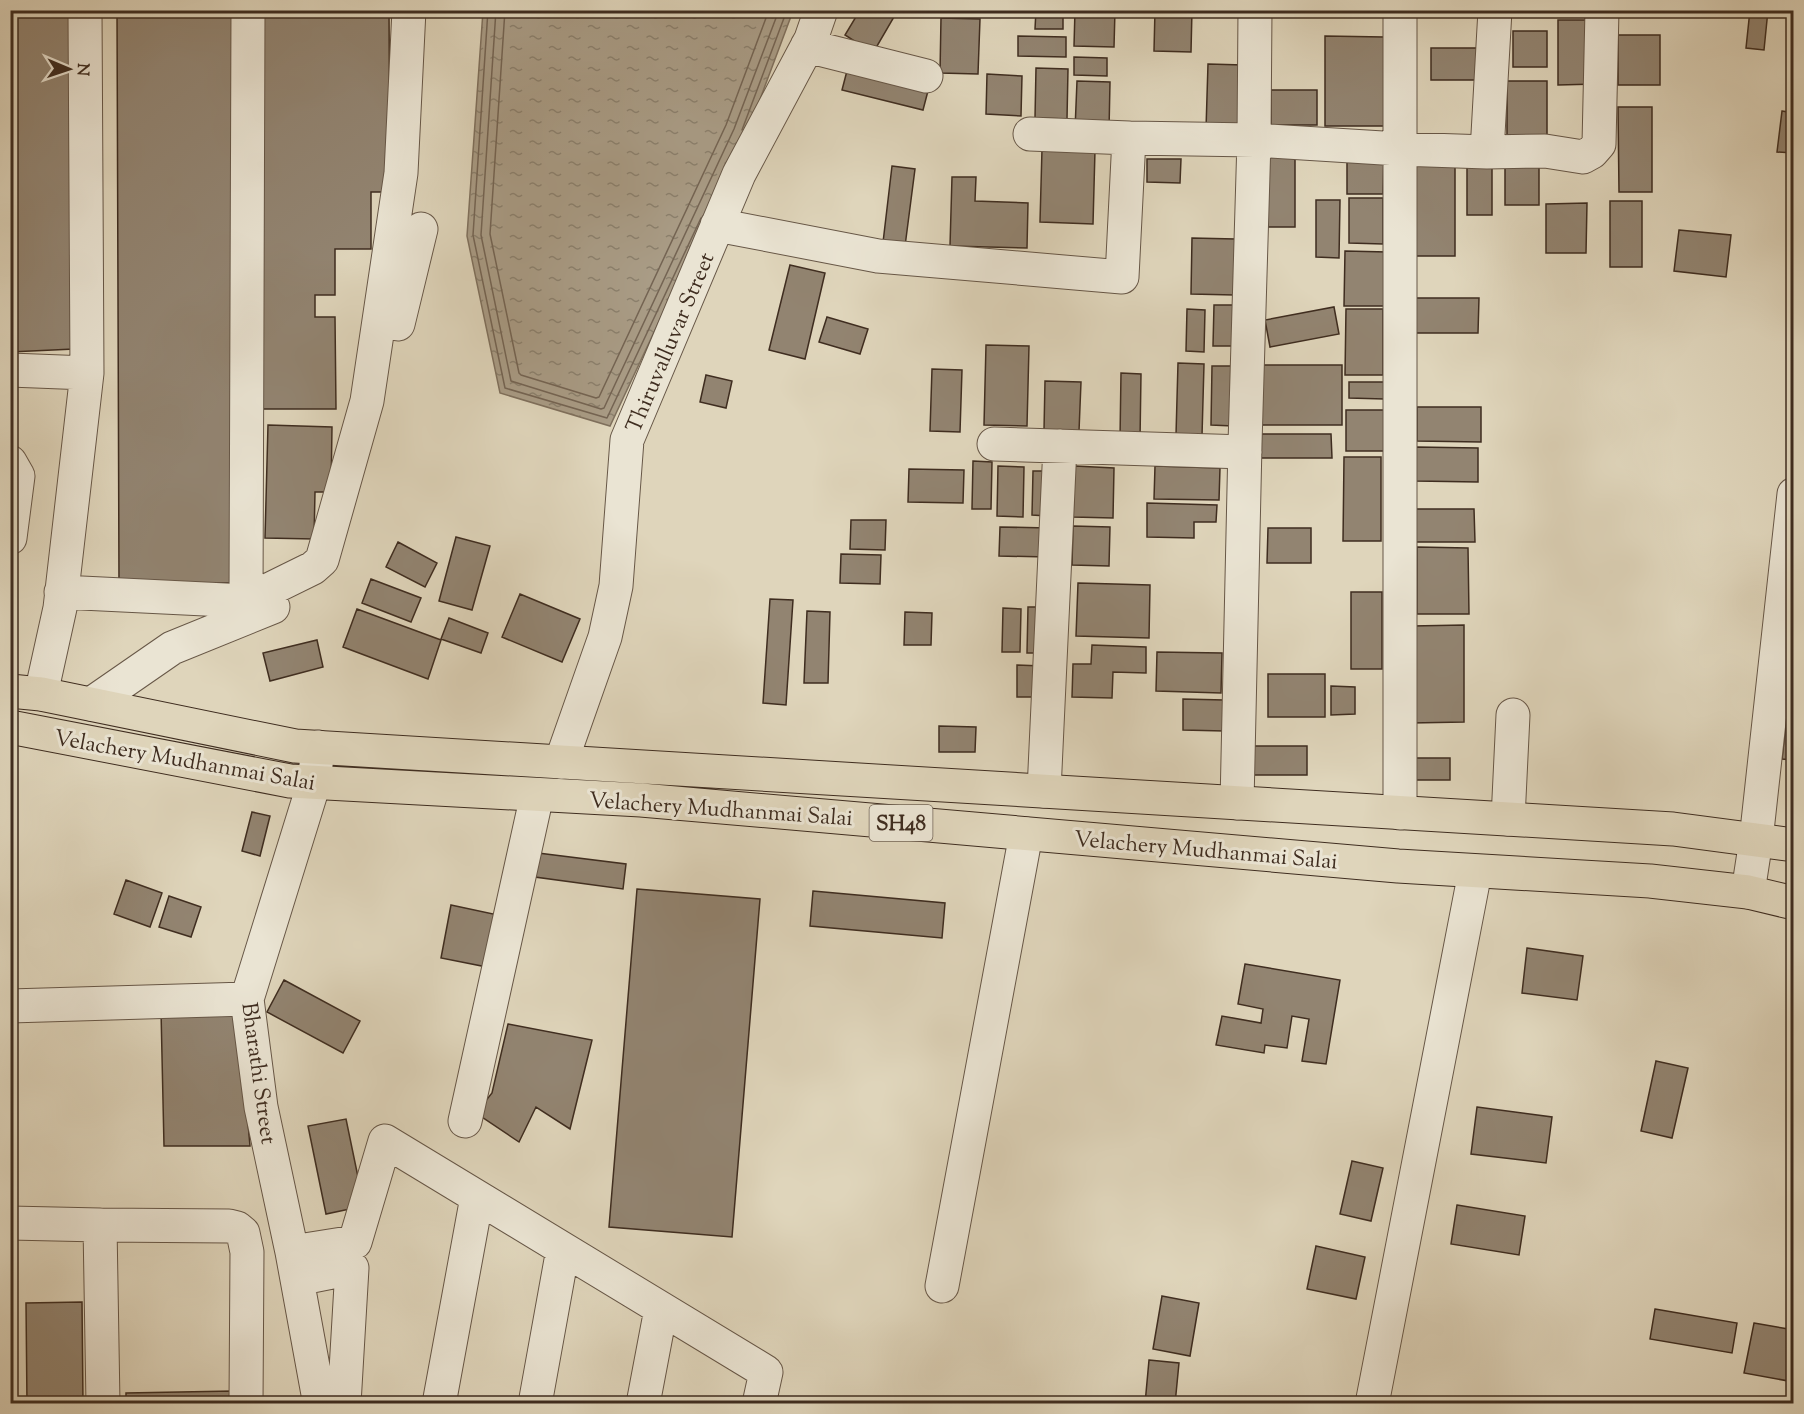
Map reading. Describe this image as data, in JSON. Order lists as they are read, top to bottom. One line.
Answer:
{"streets":{"main road":["Velachery Mudhanmai Salai","SH48"],"street":["Thiruvalluvar Street","Bharathi Street"]},"crossings":[["Thiruvalluvar Street","Velachery Mudhanmai Salai"],["Velachery Mudhanmai Salai","Bharathi Street"]],"north":"right"}
